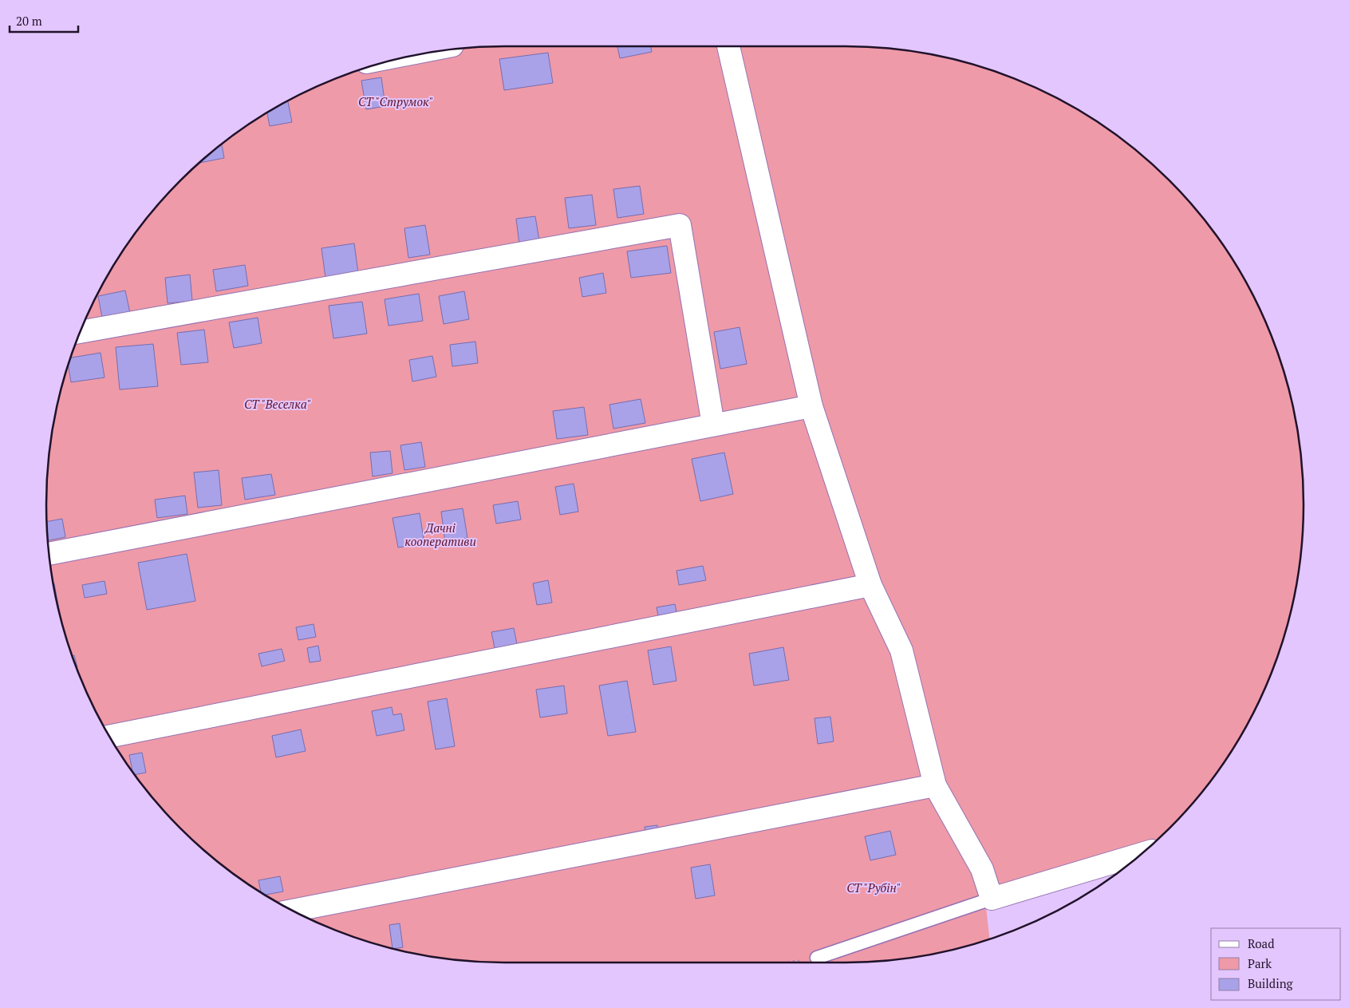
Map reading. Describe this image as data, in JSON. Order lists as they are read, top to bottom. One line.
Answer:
{"parks":["СТ \"Струмок\"","СТ \"Веселка\"","Дачні кооперативи","СТ \"Рубін\""],"legend":["Road","Park","Building"],"scale_bar":"20 m"}
